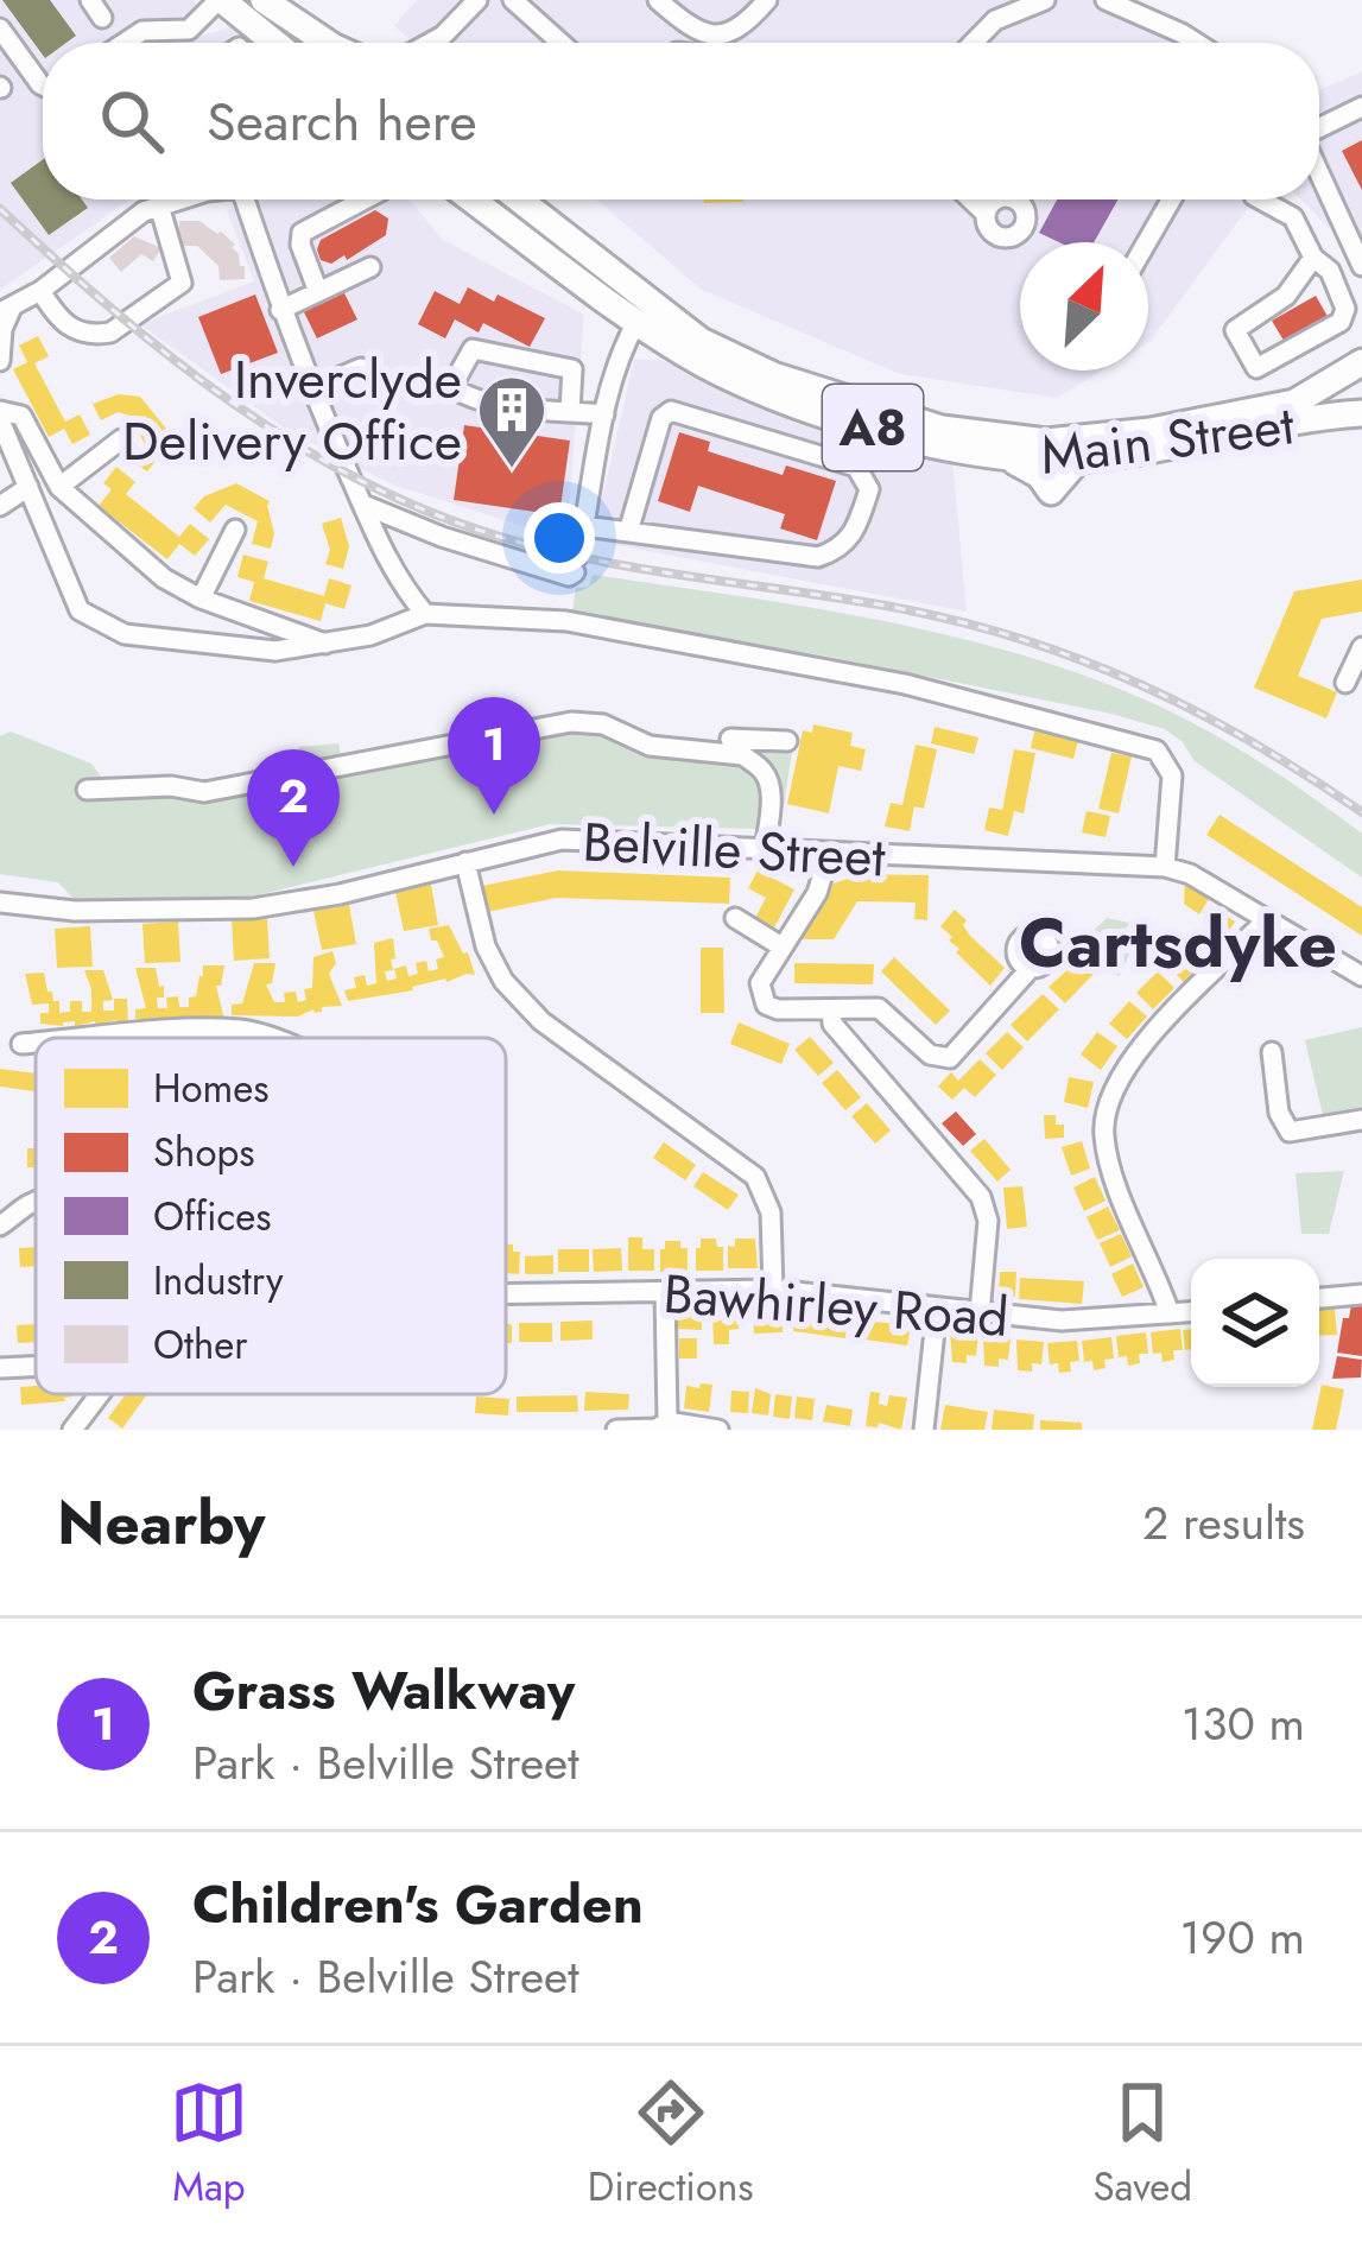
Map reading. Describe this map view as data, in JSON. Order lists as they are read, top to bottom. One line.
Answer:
{"streets":{"highway":["A8","Main Street"],"street":["Belville Street","Bawhirley Road"]},"districts":["Cartsdyke"],"places":{"building":["Inverclyde Delivery Office"]},"legend":["Homes","Shops","Offices","Industry","Other"],"north":"top right","page":{"search":"Search here","pins":["1","2"],"heading":["Nearby","2 results"],"list":[{"mark":"1","name":"Grass Walkway","note":"Park · Belville Street","value":"130 m"},{"mark":"2","name":"Children's Garden","note":"Park · Belville Street","value":"190 m"}],"nav":["Map","Directions","Saved"]}}
